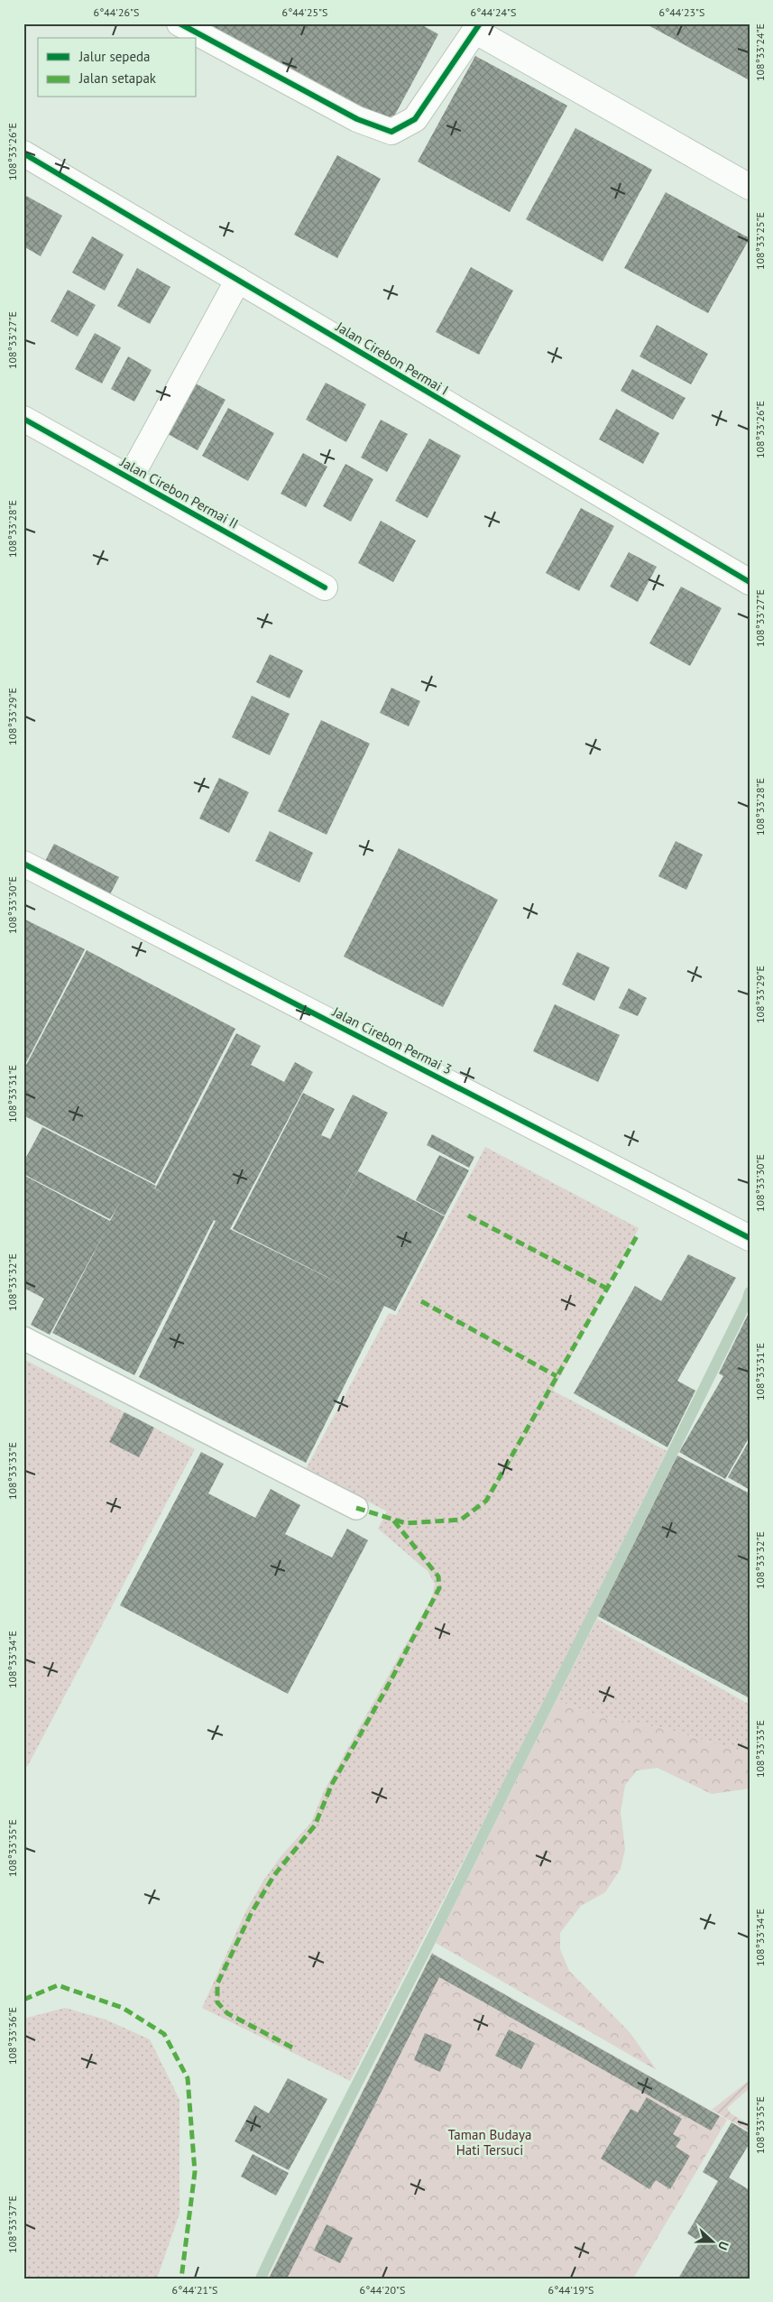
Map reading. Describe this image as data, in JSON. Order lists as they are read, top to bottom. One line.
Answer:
{"streets":{"street":["Jalan Cirebon Permai I","Jalan Cirebon Permai II","Jalan Cirebon Permai 3"]},"parks":["Taman Budaya Hati Tersuci"],"legend":["Jalur sepeda","Jalan setapak"],"north":"right","coordinates":["6°44'26\"S","6°44'25\"S","6°44'24\"S","6°44'23\"S","108°33'24\"E","108°33'26\"E","108°33'25\"E","108°33'27\"E","108°33'28\"E","108°33'29\"E","108°33'30\"E","108°33'31\"E","108°33'32\"E","108°33'33\"E","108°33'34\"E","108°33'35\"E","108°33'36\"E","108°33'37\"E","6°44'21\"S","6°44'20\"S","6°44'19\"S"]}
